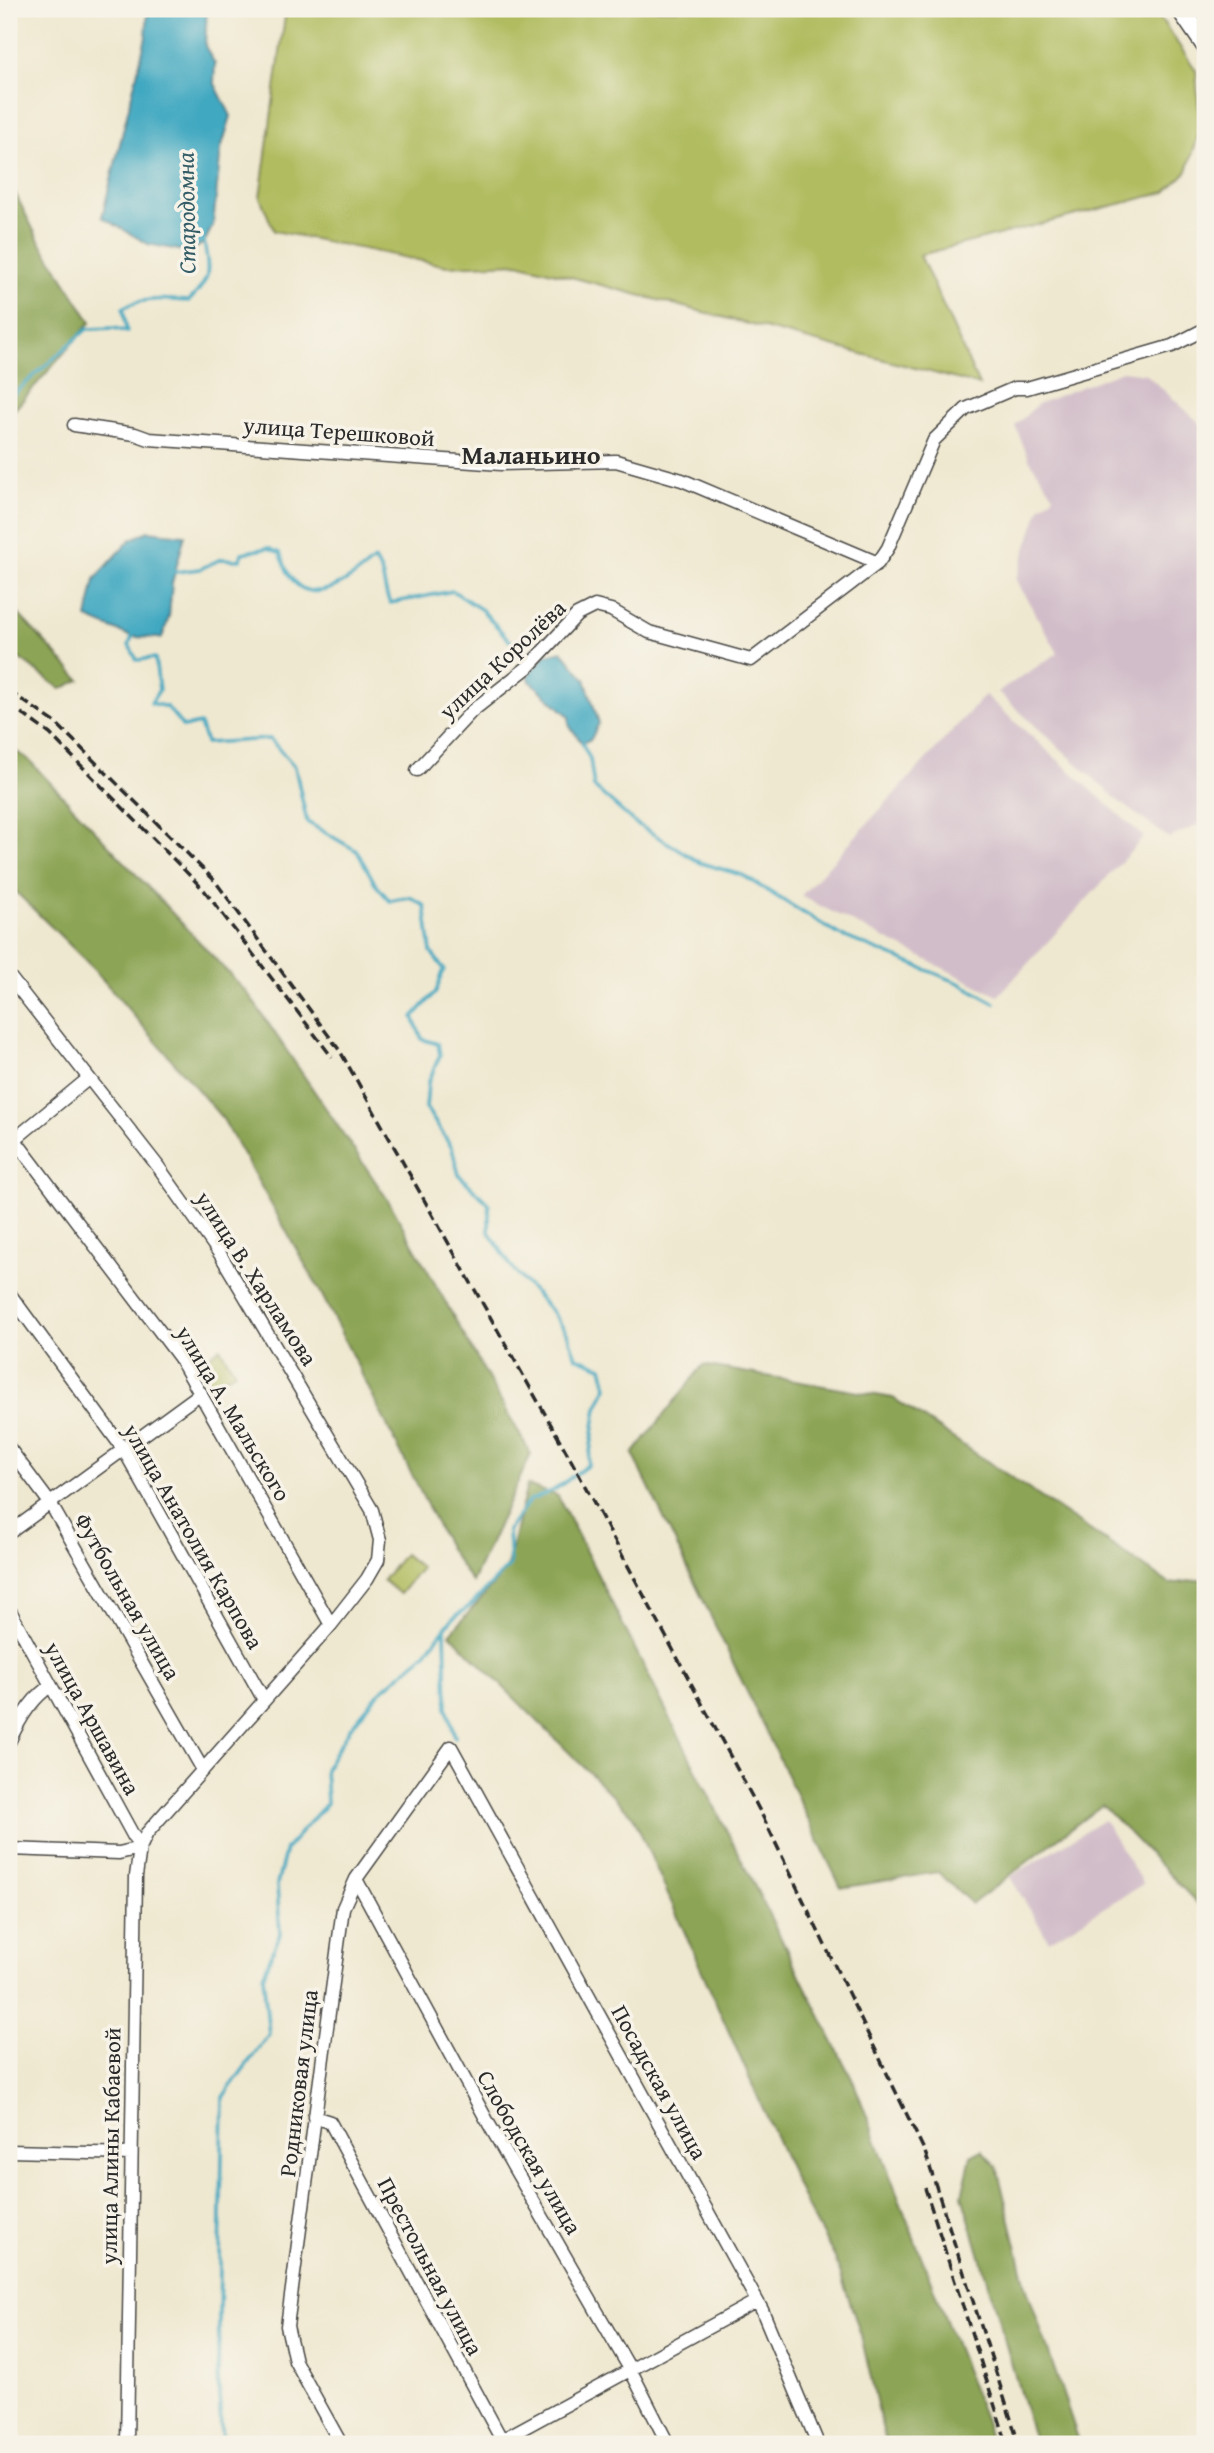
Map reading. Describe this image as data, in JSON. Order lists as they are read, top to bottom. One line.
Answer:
{"streets":{"street":["улица Терешковой","улица Королёва","улица В. Харламова","улица А. Мальского","улица Анатолия Карпова","Футбольная улица","улица Аршавина","Посадская улица","Родниковая улица","улица Алины Кабаевой","Слободская улица","Престольная улица"]},"crossings":[["улица Терешковой","улица Королёва"],["улица В. Харламова","улица А. Мальского"],["улица В. Харламова","улица Анатолия Карпова"],["улица В. Харламова","Футбольная улица"],["улица В. Харламова","улица Аршавина"],["улица В. Харламова","улица Алины Кабаевой"],["улица Аршавина","улица Алины Кабаевой"],["Посадская улица","Родниковая улица"],["Родниковая улица","Слободская улица"],["Родниковая улица","Престольная улица"]],"districts":["Маланьино"],"water":["Стародомна"]}
